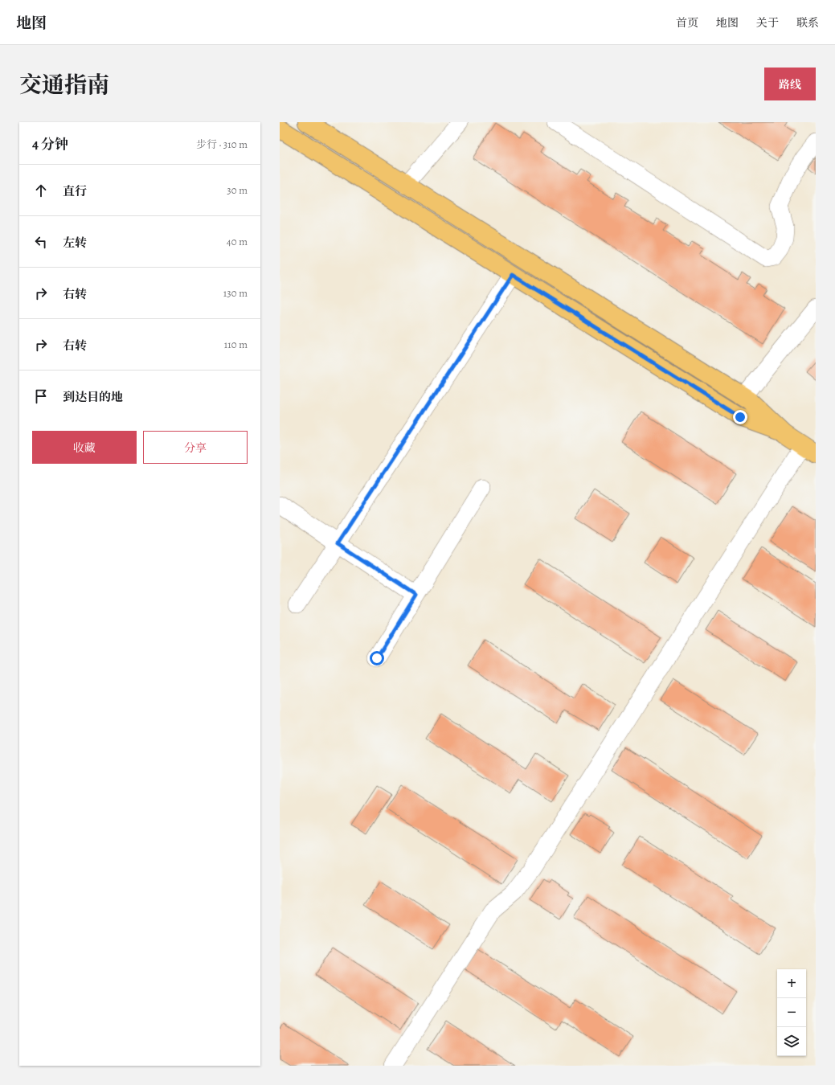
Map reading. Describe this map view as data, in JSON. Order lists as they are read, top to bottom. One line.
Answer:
{"page":{"header":"地图","nav":["首页","地图","关于","联系"],"title":"交通指南","buttons":["路线",["收藏","分享"]],"heading":["4 分钟","步行 · 310 m"],"list":[["直行","30 m"],["左转","40 m"],["右转","130 m"],["右转","110 m"],"到达目的地"],"map_buttons":["+","−"]}}
